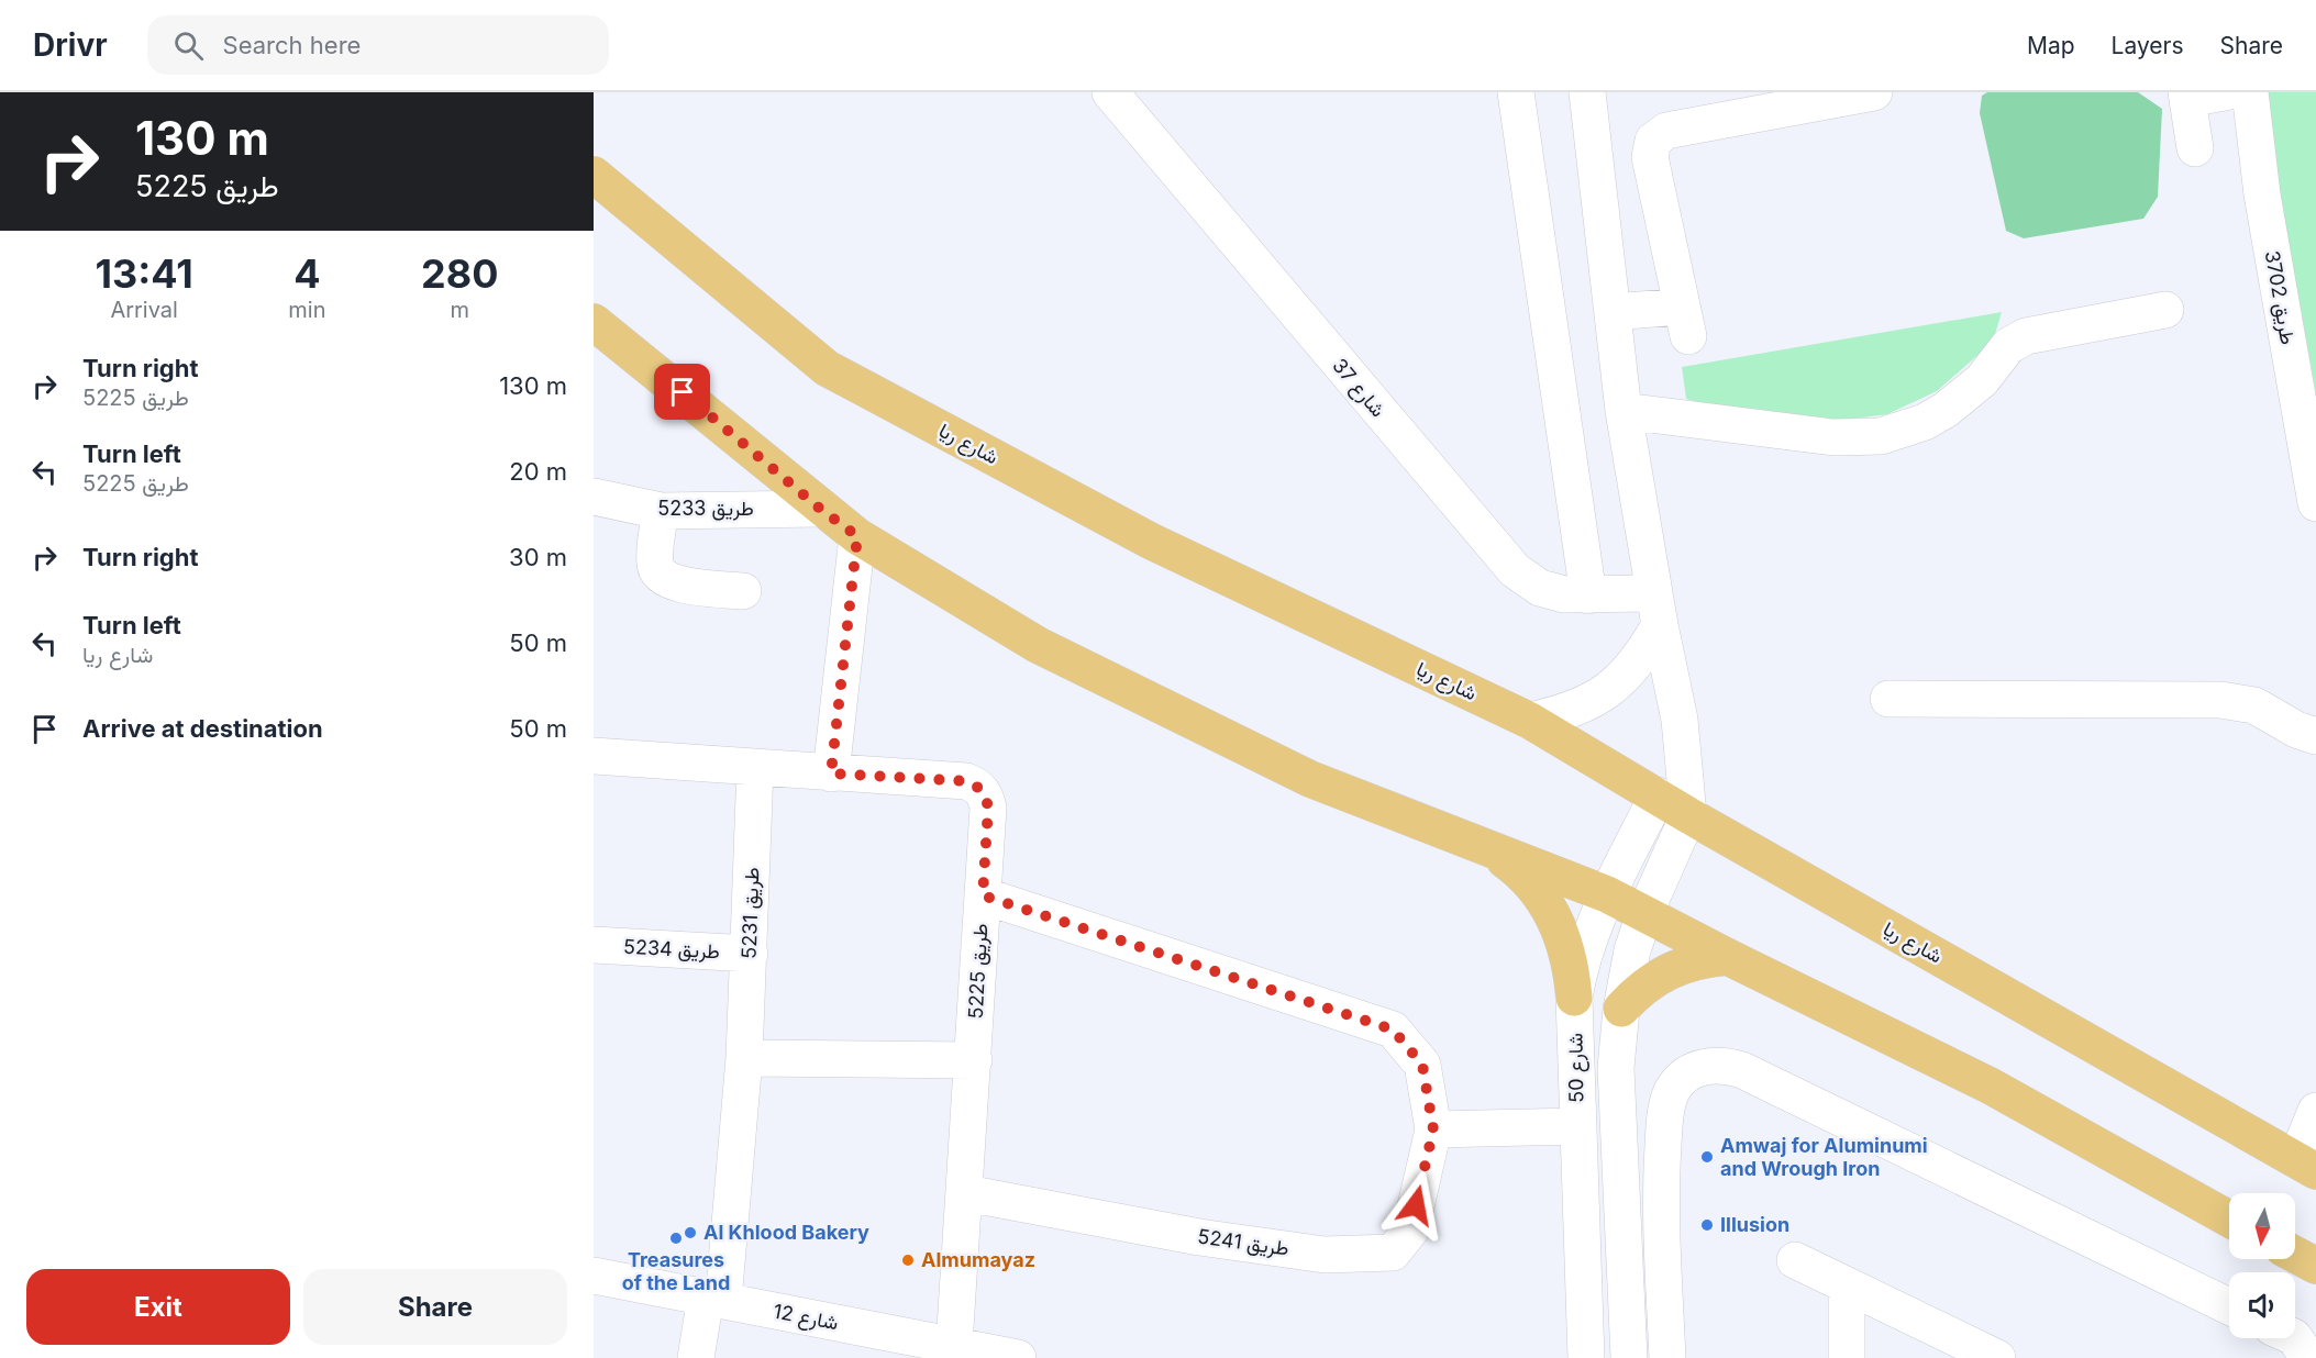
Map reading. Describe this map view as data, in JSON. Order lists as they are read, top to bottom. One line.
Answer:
{"streets":{"main road":["شارع ريا"],"street":["طريق 3702","شارع 37","طريق 5233","طريق 5231","طريق 5234","طريق 5225","شارع 50","طريق 5241","شارع 12"]},"crossings":[["شارع ريا","شارع 50"],["طريق 5231","طريق 5234"],["طريق 5231","طريق 5225"],["طريق 5231","شارع 12"],["طريق 5225","طريق 5241"],["طريق 5225","شارع 12"]],"places":["Amwaj for Aluminumi and Wrough Iron","Illusion","Al Khlood Bakery","Treasures of the Land","Almumayaz"],"north":"bottom","page":{"header":"Drivr","search":"Search here","nav":["Map","Layers","Share"],"turn":["130 m","طريق 5225"],"eta":["13:41","Arrival","4","min","280","m"],"list":[{"name":"Turn right","note":"طريق 5225","value":"130 m"},{"name":"Turn left","note":"طريق 5225","value":"20 m"},{"name":"Turn right","value":"30 m"},{"name":"Turn left","note":"شارع ريا","value":"50 m"},{"name":"Arrive at destination","value":"50 m"}],"buttons":["Exit","Share"]}}
